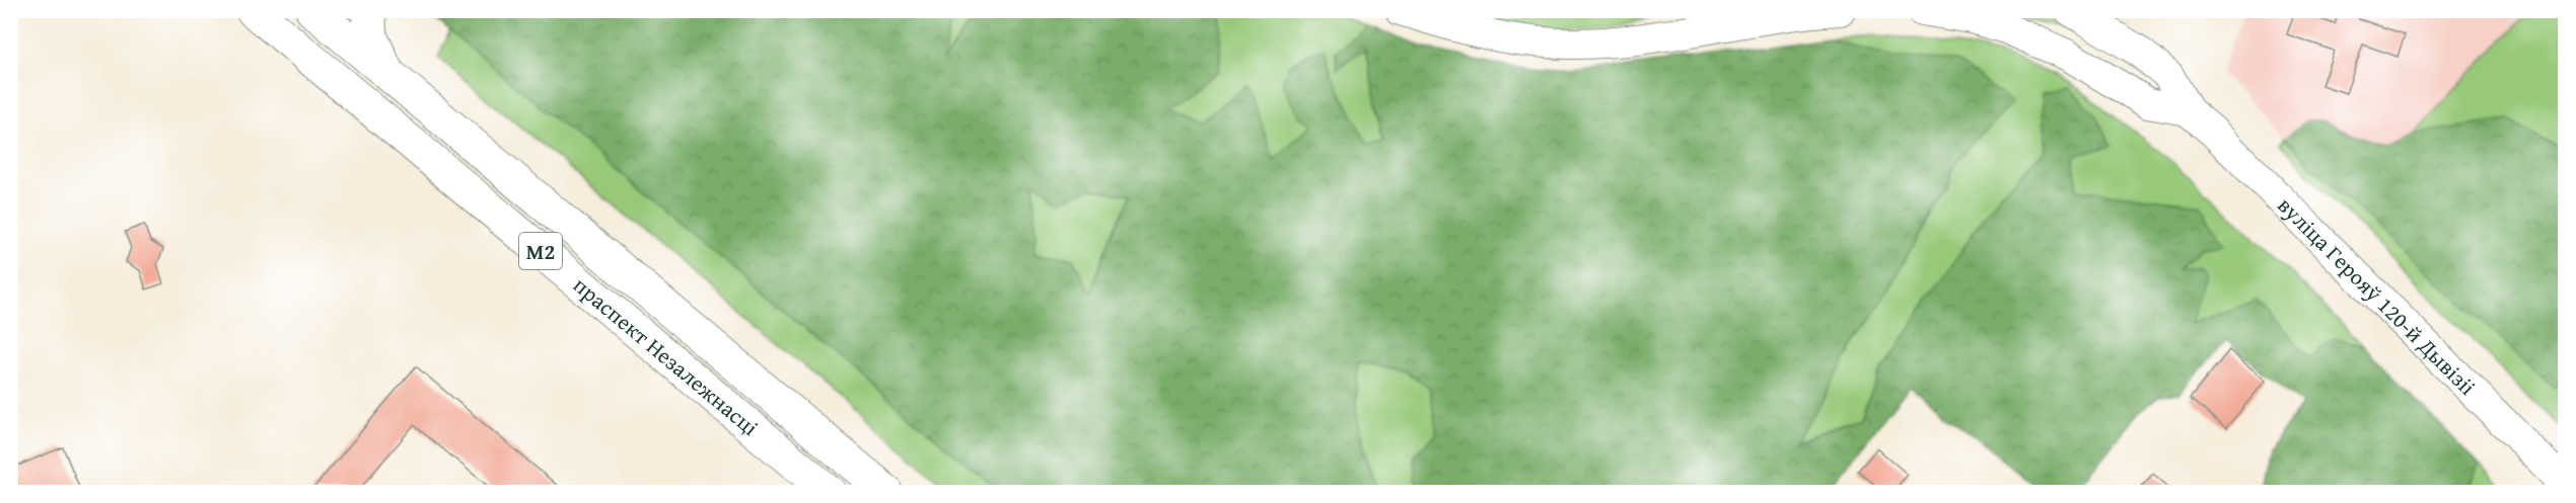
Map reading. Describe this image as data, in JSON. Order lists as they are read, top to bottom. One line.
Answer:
{"streets":{"highway":["М2","праспект Незалежнасці"],"street":["вуліца Герояў 120-й Дывізіі"]}}
